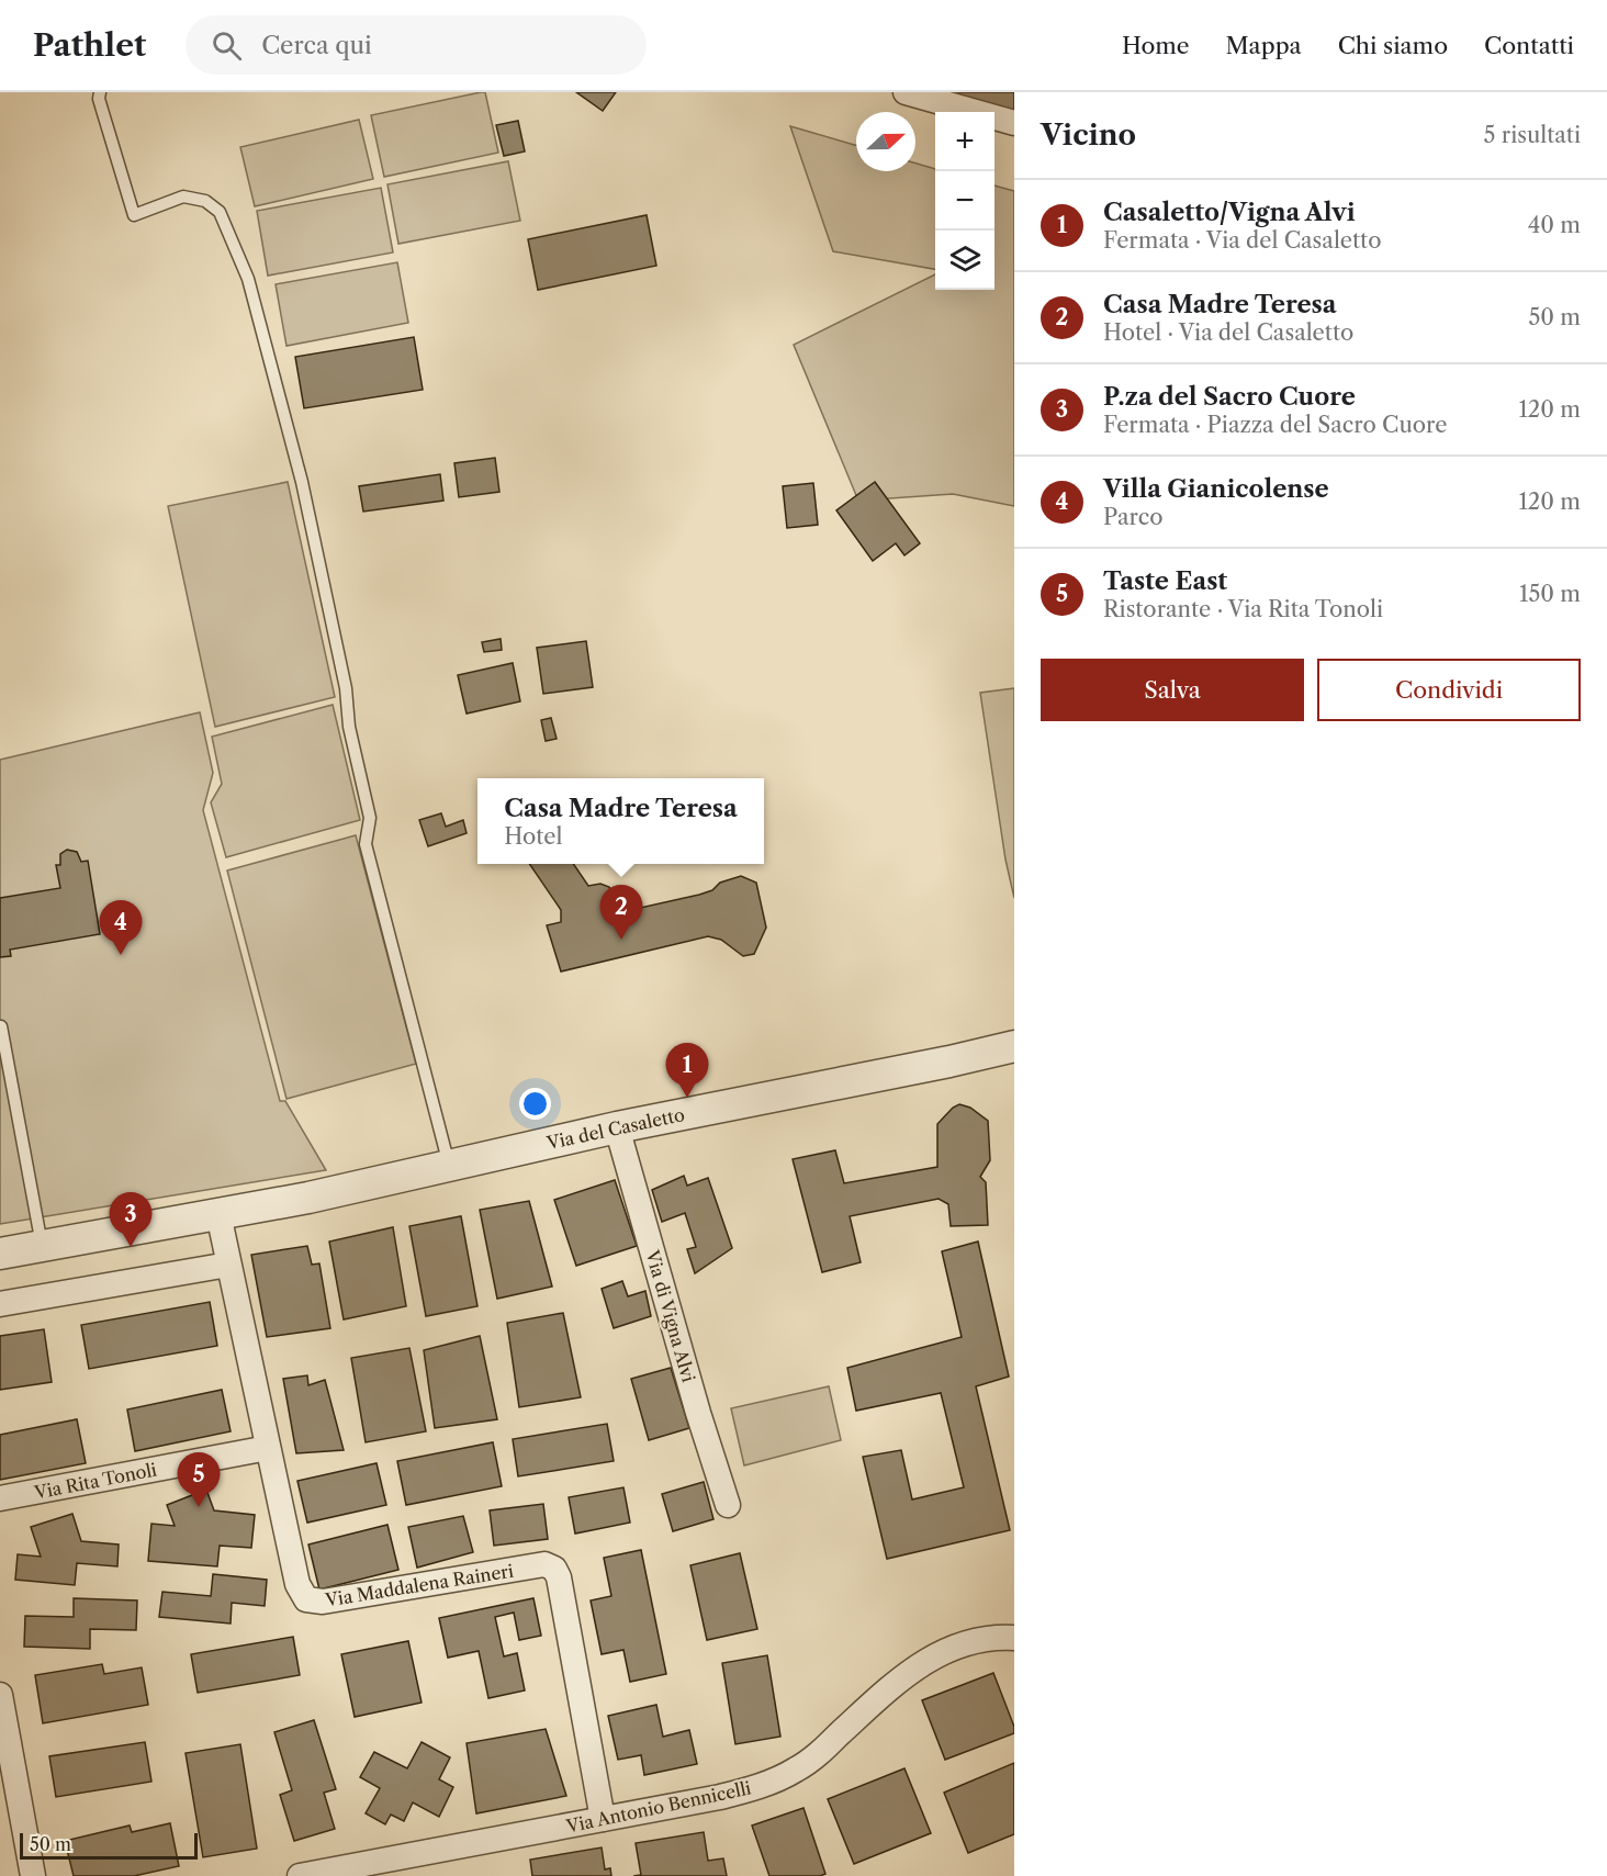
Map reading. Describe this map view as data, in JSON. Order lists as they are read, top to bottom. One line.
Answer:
{"streets":{"street":["Via del Casaletto","Via di Vigna Alvi","Via Rita Tonoli","Via Maddalena Raineri","Via Antonio Bennicelli"]},"crossings":[["Via del Casaletto","Via di Vigna Alvi"],["Via del Casaletto","Via Maddalena Raineri"],["Via Rita Tonoli","Via Maddalena Raineri"],["Via Maddalena Raineri","Via Antonio Bennicelli"]],"scale_bar":"50 m","north":"right","page":{"header":"Pathlet","search":"Cerca qui","nav":["Home","Mappa","Chi siamo","Contatti"],"heading":["Vicino","5 risultati"],"map_buttons":["+","−"],"list":[{"mark":"1","name":"Casaletto/Vigna Alvi","note":"Fermata · Via del Casaletto","value":"40 m"},{"mark":"2","name":"Casa Madre Teresa","note":"Hotel · Via del Casaletto","value":"50 m"},{"mark":"3","name":"P.za del Sacro Cuore","note":"Fermata · Piazza del Sacro Cuore","value":"120 m"},{"mark":"4","name":"Villa Gianicolense","note":"Parco","value":"120 m"},{"mark":"5","name":"Taste East","note":"Ristorante · Via Rita Tonoli","value":"150 m"}],"buttons":["Salva","Condividi"],"popup":["Casa Madre Teresa","Hotel"],"pins":["2","4","1","3","5"],"scale":"50 m"}}
